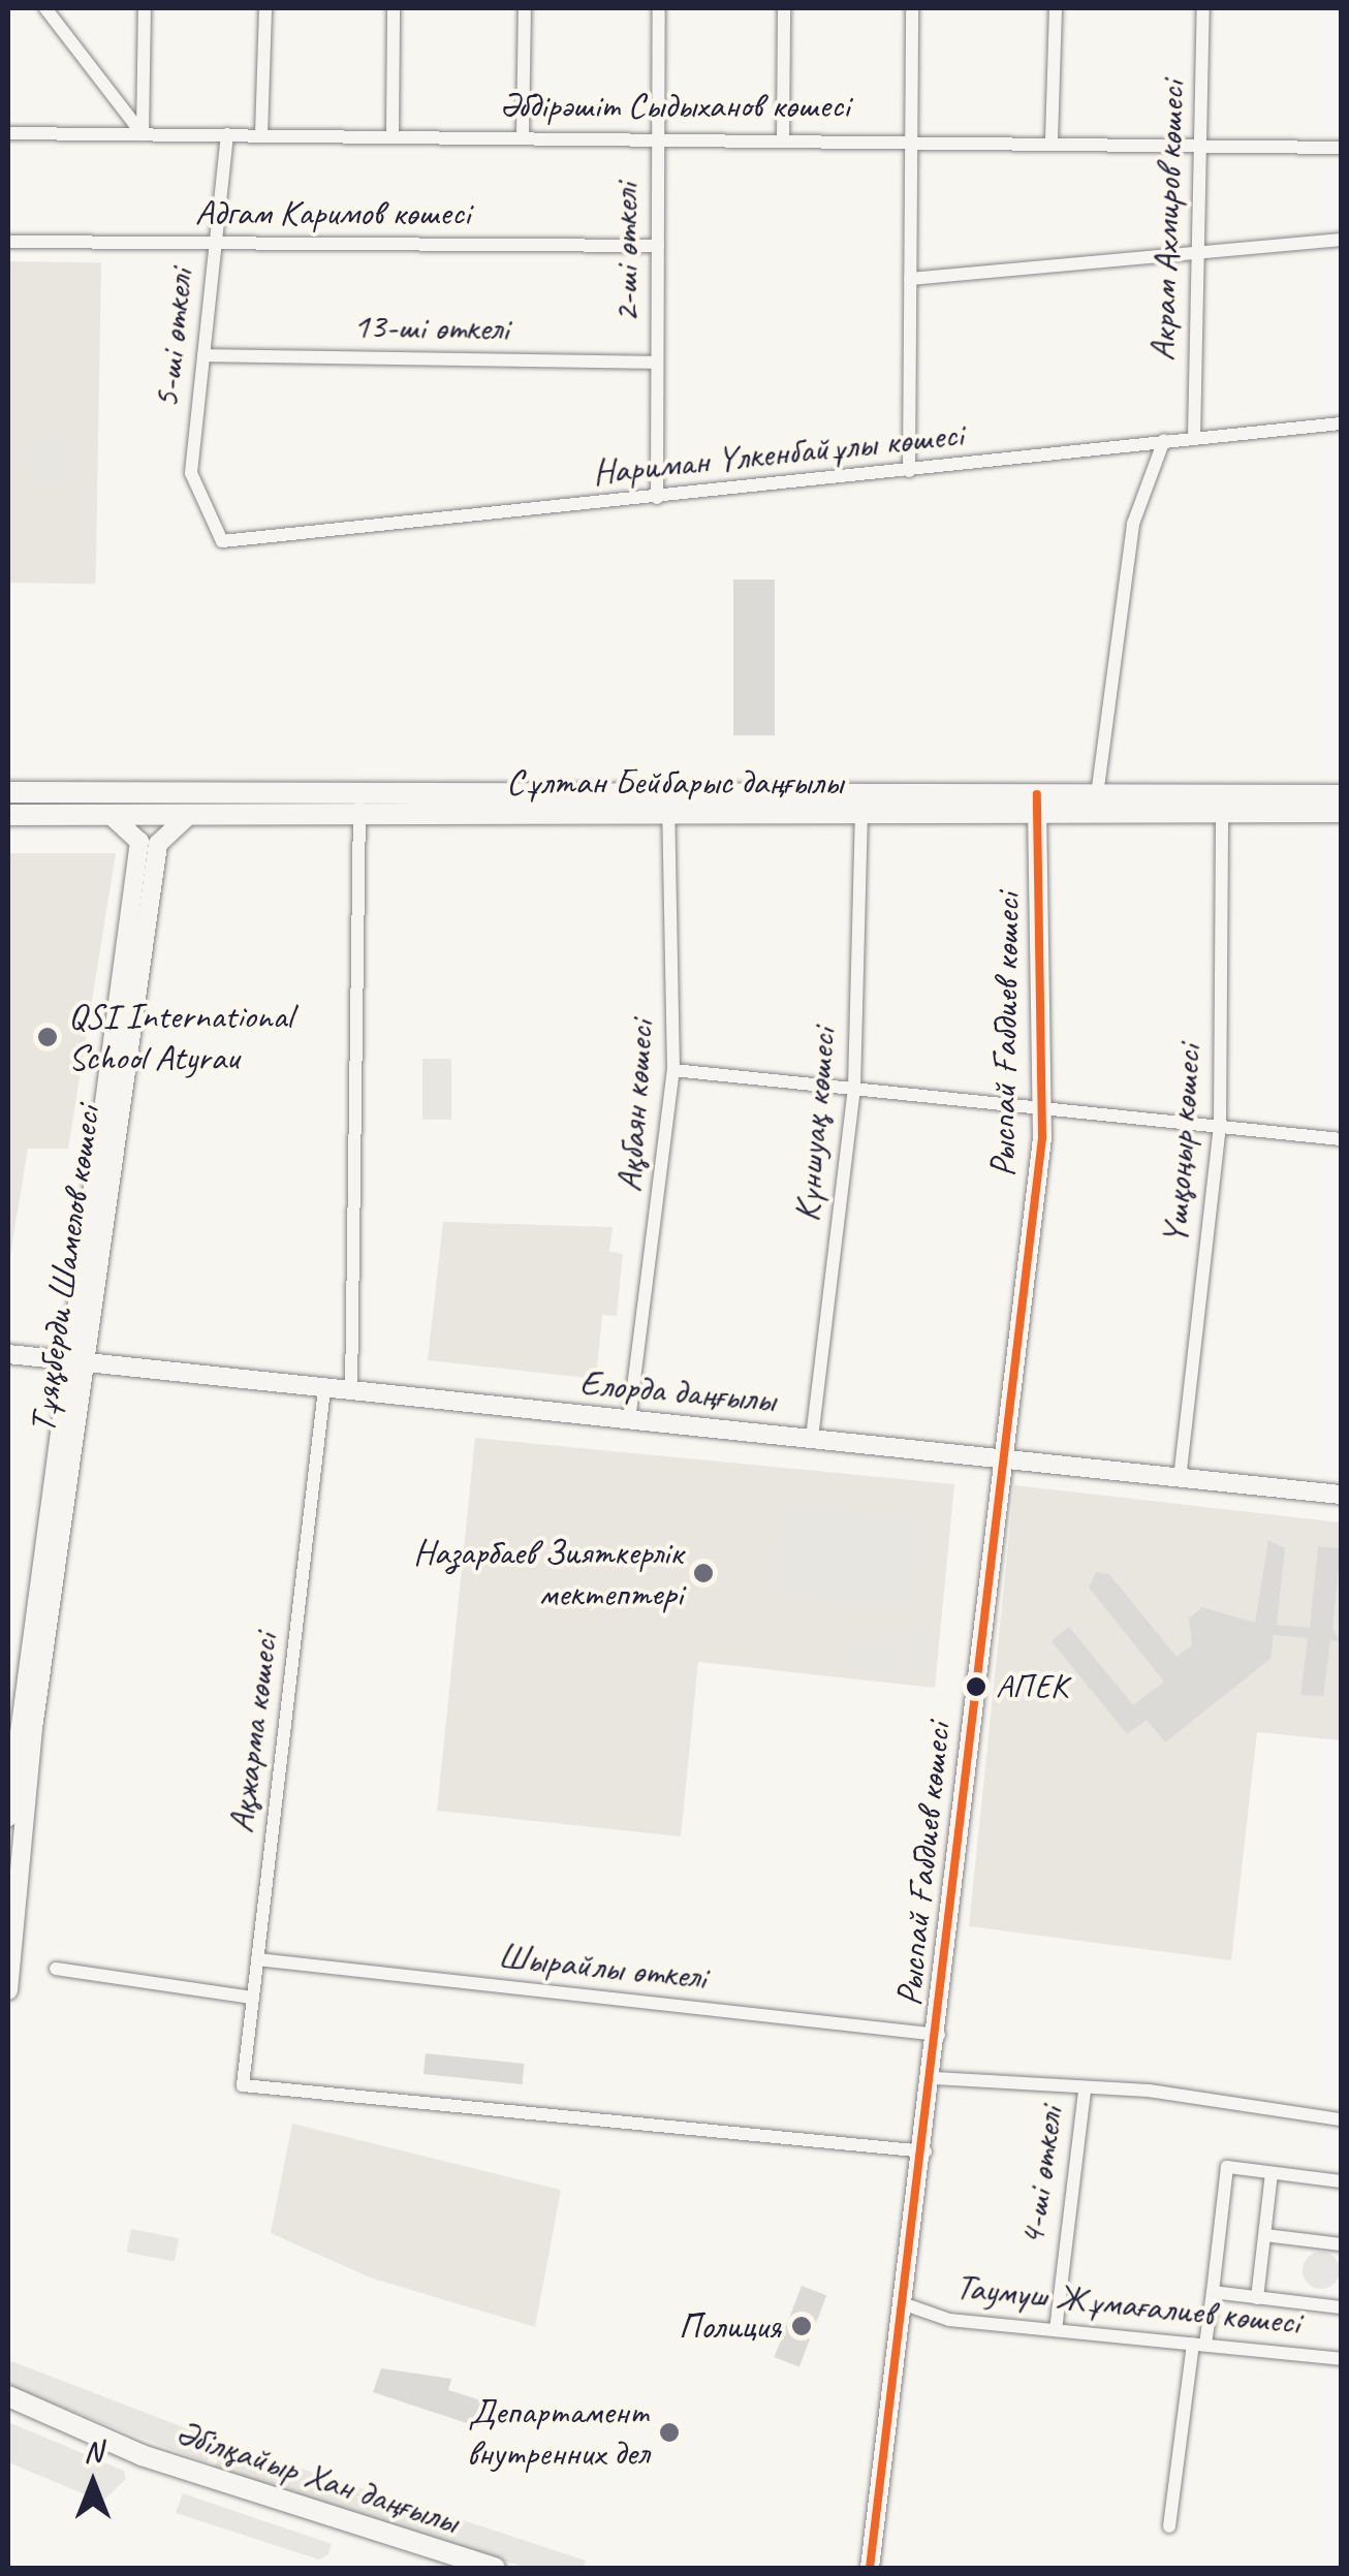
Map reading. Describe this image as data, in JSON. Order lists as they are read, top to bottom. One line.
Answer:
{"streets":{"main road":["Сұлтан Бейбарыс даңғылы","Әбілқайыр Хан даңғылы"],"street":["Әбдірәшіт Сыдыханов көшесі","Адгам Каримов көшесі","Акрам Ахмиров көшесі","2-ші өткелі","13-ші өткелі","5-ші өткелі","Нариман Үлкенбайұлы көшесі","Рыспай Ғабдиев көшесі","Ақбаян көшесі","Күншуақ көшесі","Үшқоңыр көшесі","Тұяқберди Шамелов көшесі","Елорда даңғылы","Ақжарма көшесі","Шырайлы өткелі","4-ші өткелі","Таумуш Жұмағалиев көшесі"]},"crossings":[["Әбдірәшіт Сыдыханов көшесі","Акрам Ахмиров көшесі"],["Әбдірәшіт Сыдыханов көшесі","2-ші өткелі"],["Әбдірәшіт Сыдыханов көшесі","5-ші өткелі"],["Адгам Каримов көшесі","2-ші өткелі"],["Адгам Каримов көшесі","5-ші өткелі"],["Акрам Ахмиров көшесі","Нариман Үлкенбайұлы көшесі"],["2-ші өткелі","13-ші өткелі"],["2-ші өткелі","Нариман Үлкенбайұлы көшесі"],["13-ші өткелі","5-ші өткелі"],["5-ші өткелі","Нариман Үлкенбайұлы көшесі"],["Сұлтан Бейбарыс даңғылы","Рыспай Ғабдиев көшесі"],["Сұлтан Бейбарыс даңғылы","Ақбаян көшесі"],["Сұлтан Бейбарыс даңғылы","Күншуақ көшесі"],["Сұлтан Бейбарыс даңғылы","Үшқоңыр көшесі"],["Сұлтан Бейбарыс даңғылы","Тұяқберди Шамелов көшесі"],["Рыспай Ғабдиев көшесі","Елорда даңғылы"],["Рыспай Ғабдиев көшесі","Ақжарма көшесі"],["Рыспай Ғабдиев көшесі","Шырайлы өткелі"],["Рыспай Ғабдиев көшесі","Таумуш Жұмағалиев көшесі"],["Ақбаян көшесі","Елорда даңғылы"],["Күншуақ көшесі","Елорда даңғылы"],["Үшқоңыр көшесі","Елорда даңғылы"],["Тұяқберди Шамелов көшесі","Елорда даңғылы"],["Елорда даңғылы","Ақжарма көшесі"],["Ақжарма көшесі","Шырайлы өткелі"],["4-ші өткелі","Таумуш Жұмағалиев көшесі"]],"places":["QSI International School Atyrau","Назарбаев Зияткерлік мектептері","АПЕК","Полиция","Департамент внутренних дел"],"north":"top"}
